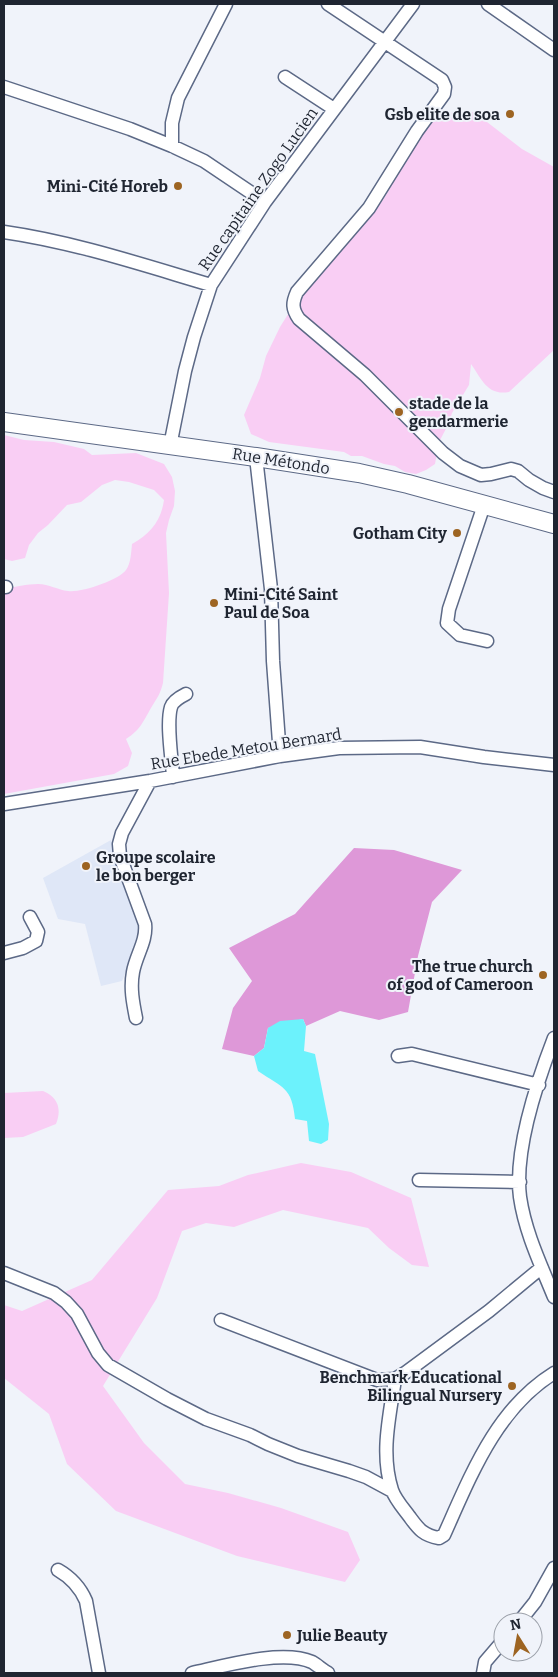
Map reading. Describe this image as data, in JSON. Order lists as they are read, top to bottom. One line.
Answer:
{"streets":{"street":["Rue capitaine Zogo Lucien","Rue Métondo","Rue Ebede Metou Bernard"]},"crossings":[["Rue capitaine Zogo Lucien","Rue Métondo"]],"places":["Gsb elite de soa","Mini-Cité Horeb","stade de la gendarmerie","Gotham City","Mini-Cité Saint Paul de Soa","Groupe scolaire le bon berger","The true church of god of Cameroon","Benchmark Educational Bilingual Nursery","Julie Beauty"],"north":"top"}
